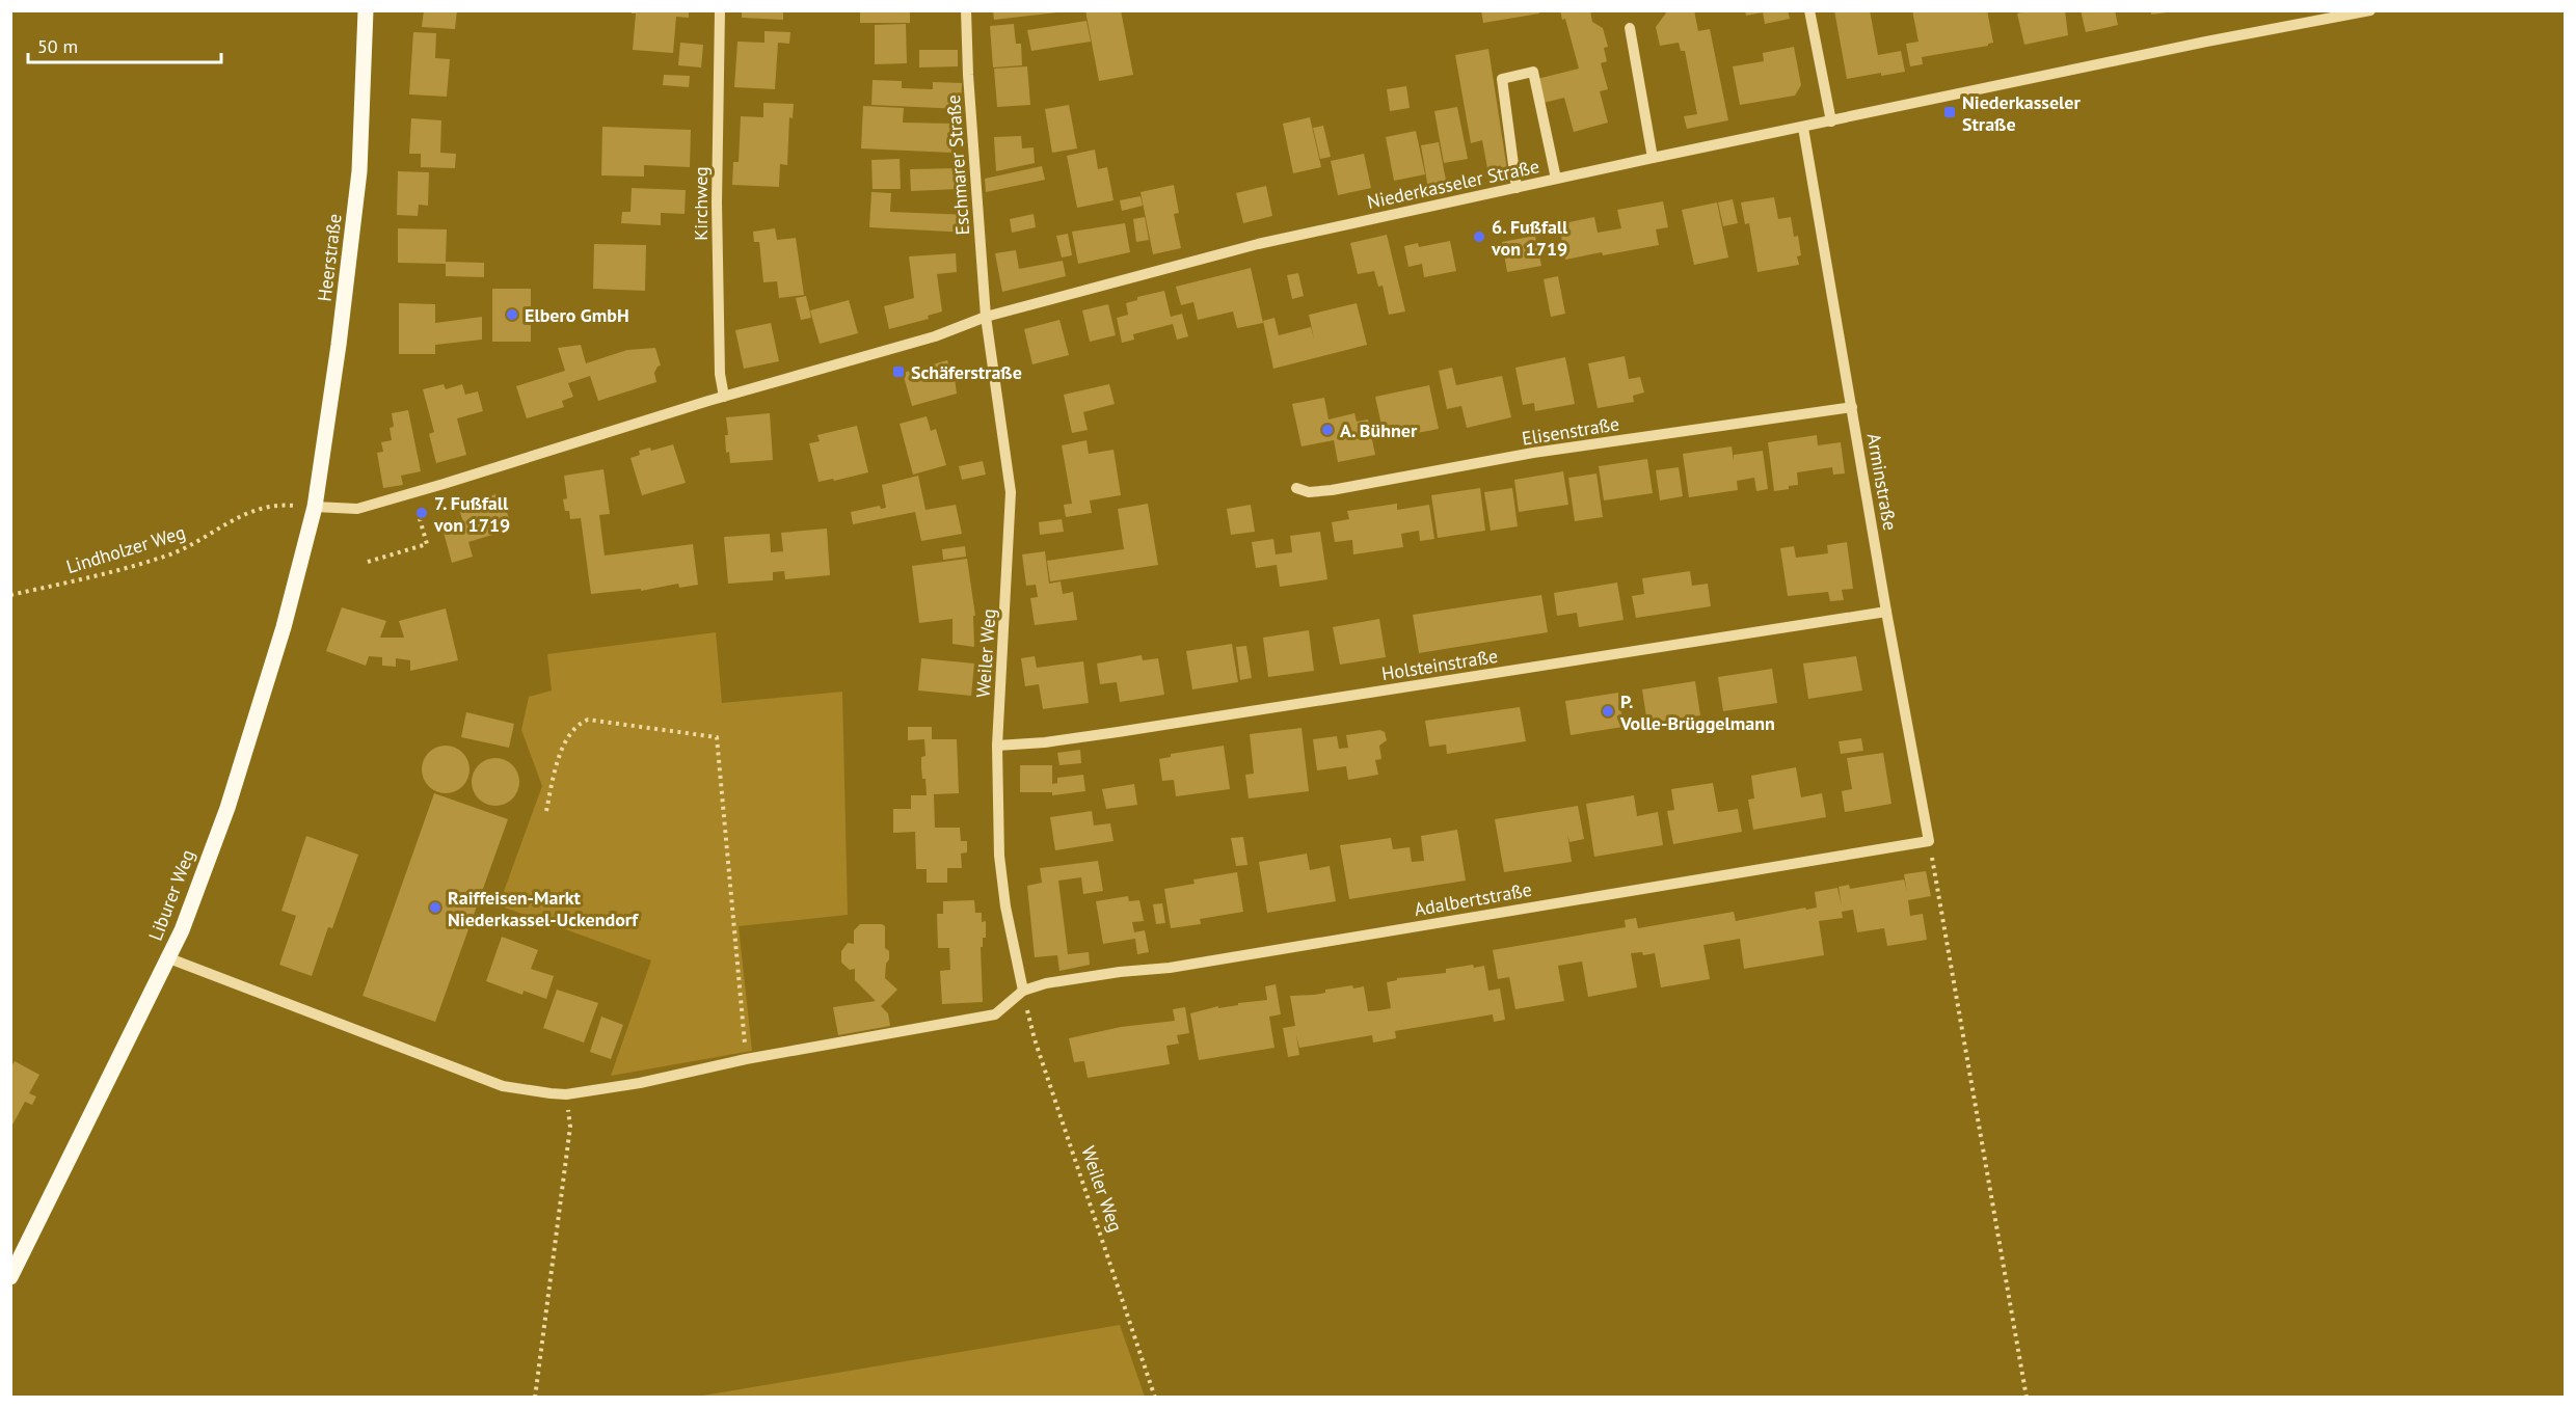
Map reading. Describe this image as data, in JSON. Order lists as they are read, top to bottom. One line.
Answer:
{"streets":{"main road":["Heerstraße","Liburer Weg"],"street":["Eschmarer Straße","Niederkasseler Straße","Kirchweg","Elisenstraße","Arminstraße","Weiler Weg","Holsteinstraße","Adalbertstraße"],"path":["Lindholzer Weg"]},"crossings":[["Eschmarer Straße","Niederkasseler Straße"],["Eschmarer Straße","Weiler Weg"],["Niederkasseler Straße","Arminstraße"],["Niederkasseler Straße","Weiler Weg"],["Heerstraße","Lindholzer Weg"],["Heerstraße","Liburer Weg"],["Elisenstraße","Arminstraße"],["Arminstraße","Holsteinstraße"],["Arminstraße","Adalbertstraße"],["Lindholzer Weg","Liburer Weg"],["Weiler Weg","Holsteinstraße"],["Weiler Weg","Adalbertstraße"]],"places":{"transit":["Niederkasseler Straße","Schäferstraße"],"other":["6. Fußfall von 1719","Elbero GmbH","A. Bühner","7. Fußfall von 1719","P. Volle-Brüggelmann","Raiffeisen-Markt Niederkassel-Uckendorf"]},"scale_bar":"50 m"}
